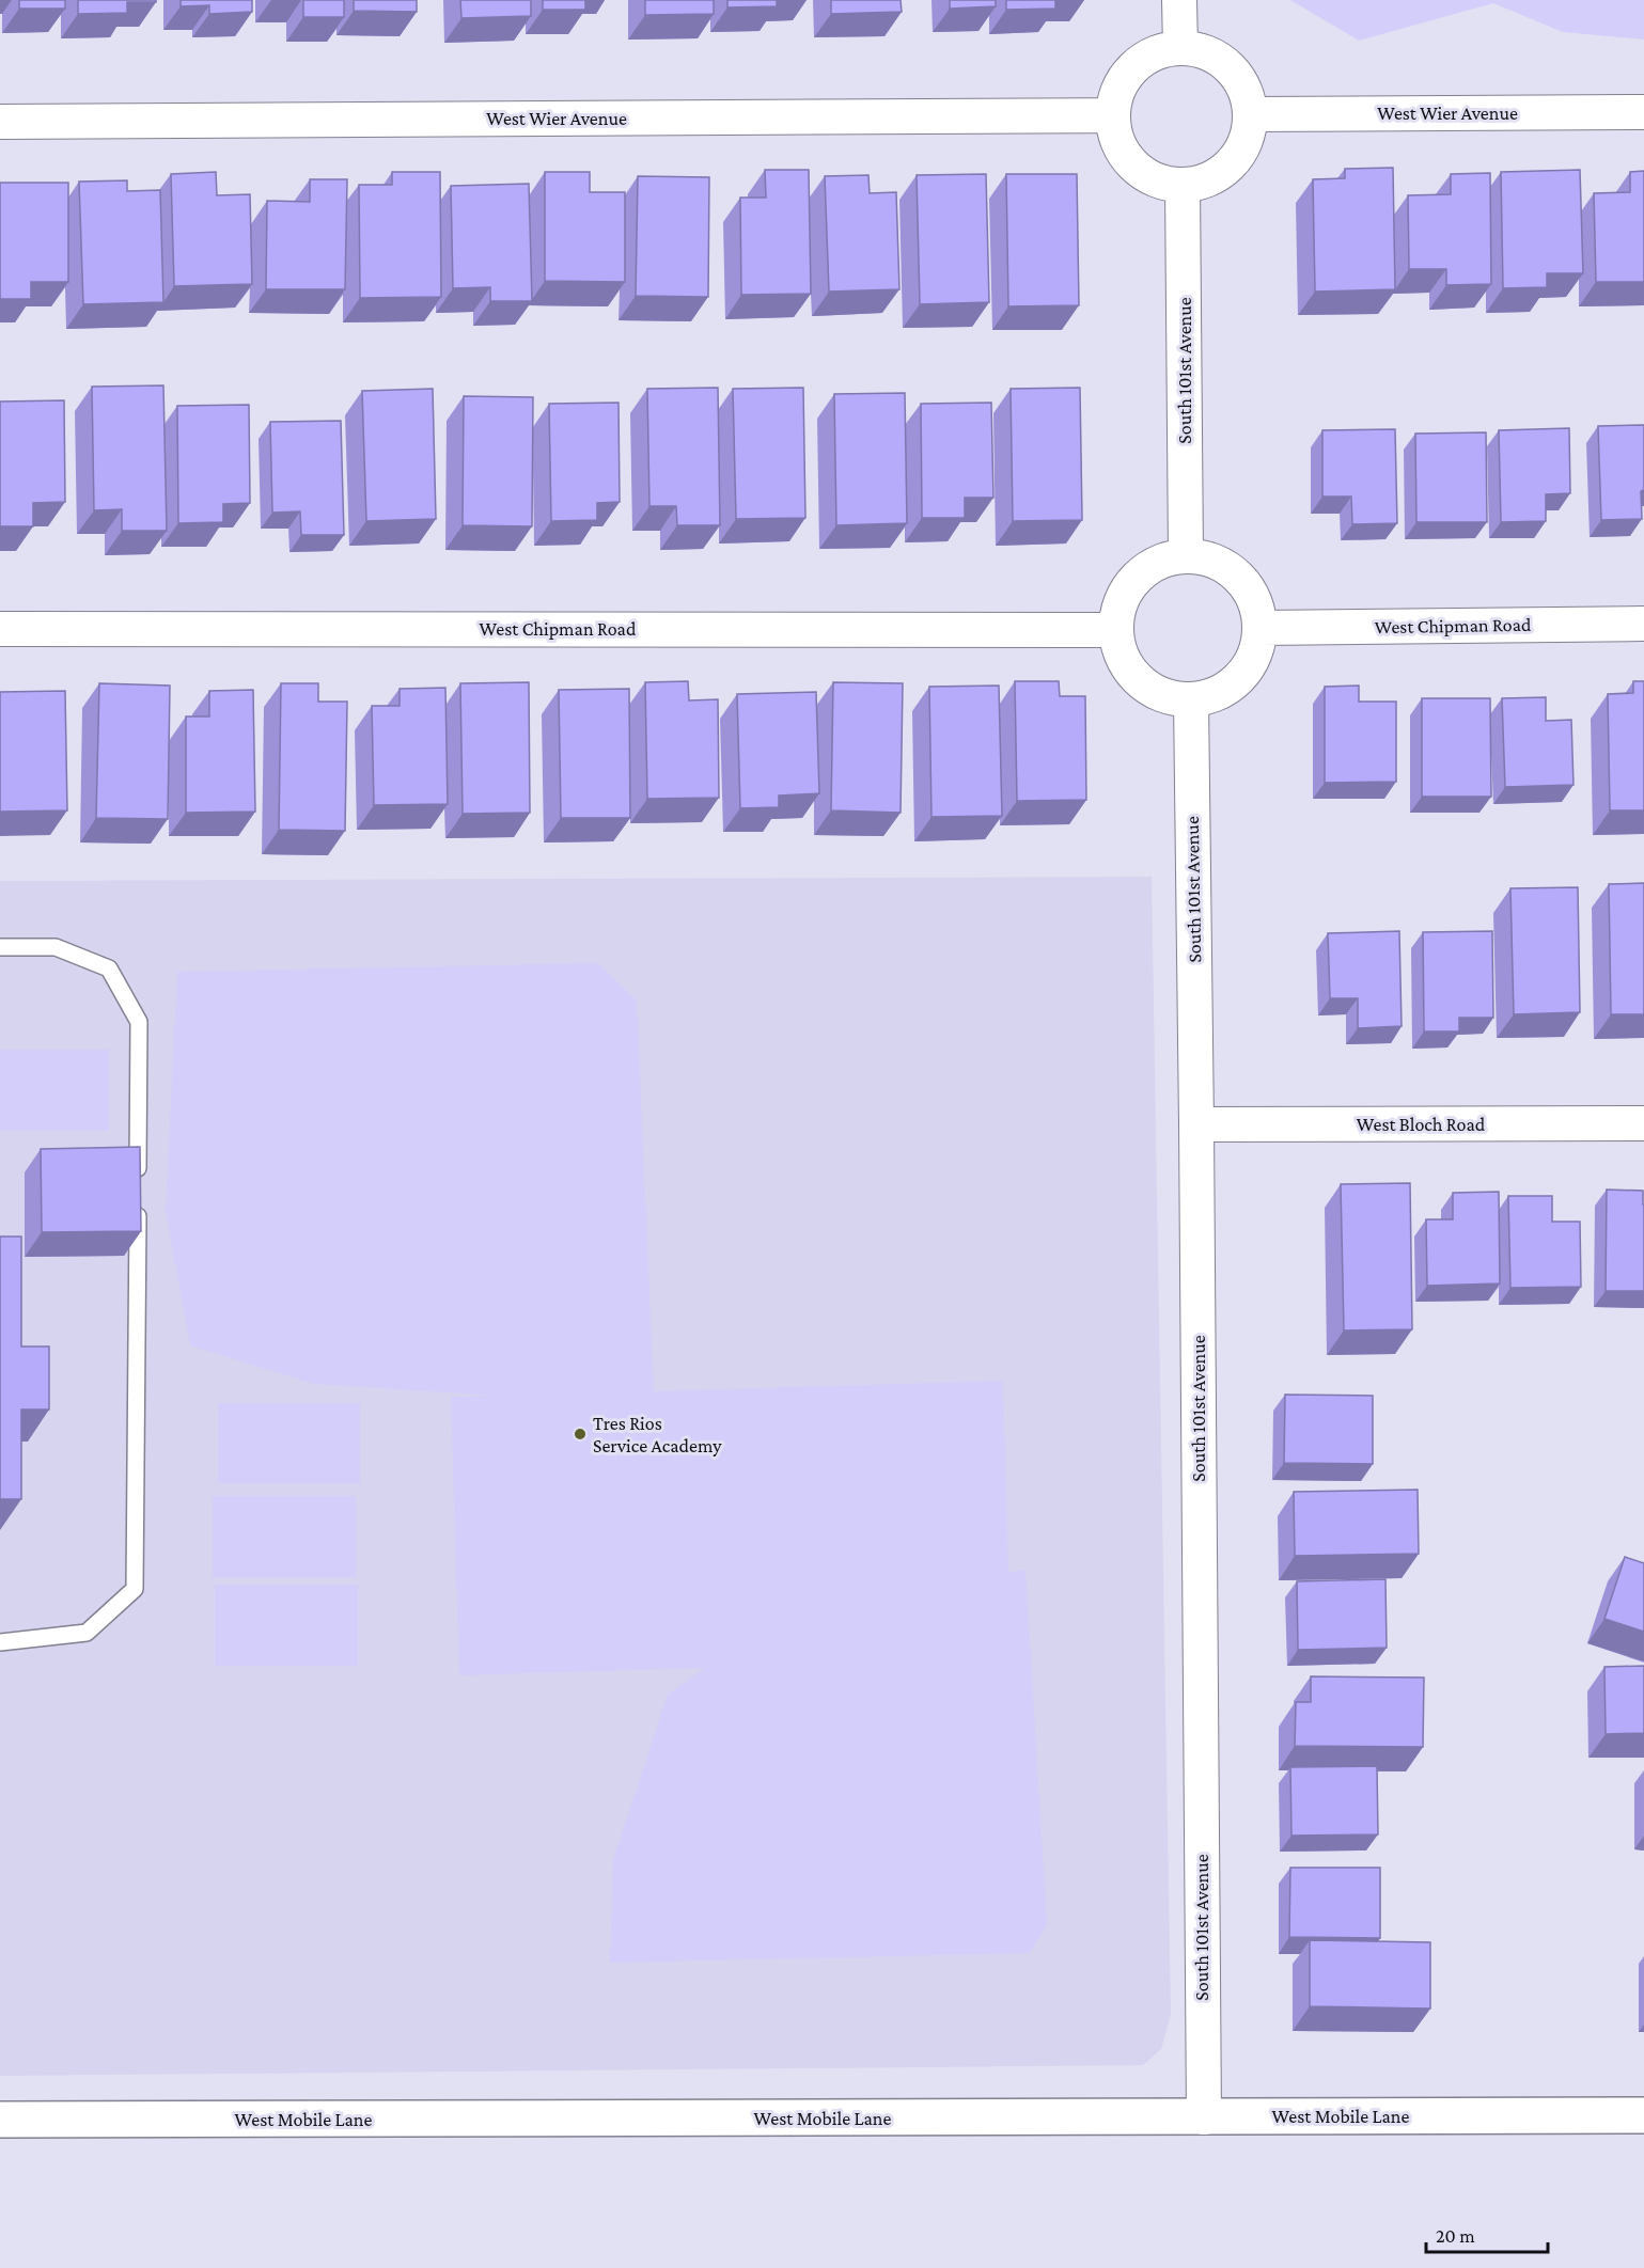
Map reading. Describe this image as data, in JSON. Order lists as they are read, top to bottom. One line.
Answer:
{"streets":{"street":["West Wier Avenue","South 101st Avenue","West Chipman Road","West Bloch Road","West Mobile Lane"]},"crossings":[["West Wier Avenue","South 101st Avenue"],["South 101st Avenue","West Chipman Road"],["South 101st Avenue","West Bloch Road"],["South 101st Avenue","West Mobile Lane"]],"places":["Tres Rios Service Academy"],"scale_bar":"20 m"}
